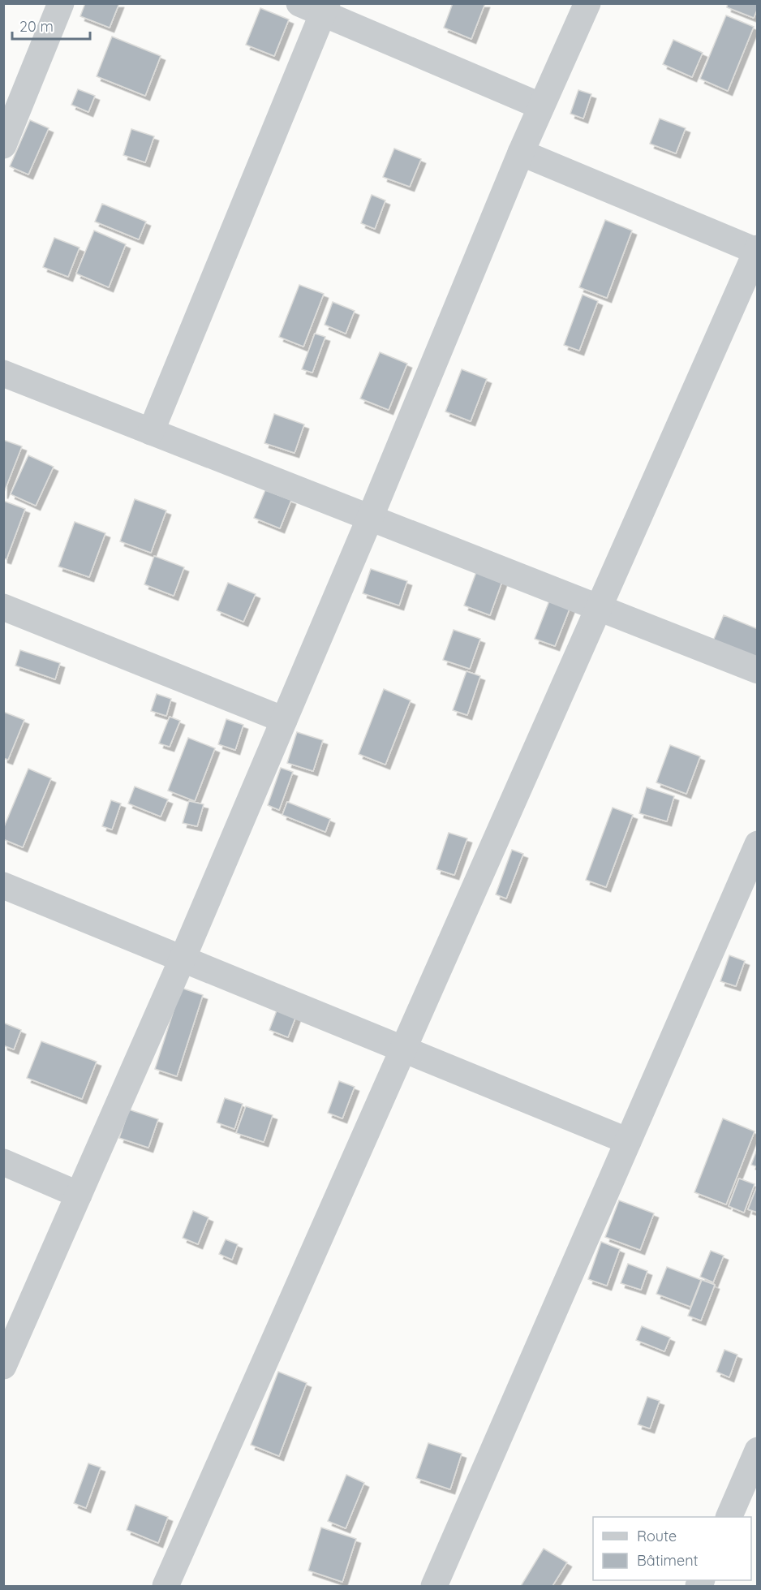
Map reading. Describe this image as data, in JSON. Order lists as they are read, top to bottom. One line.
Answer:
{"legend":["Route","Bâtiment"],"scale_bar":"20 m"}
